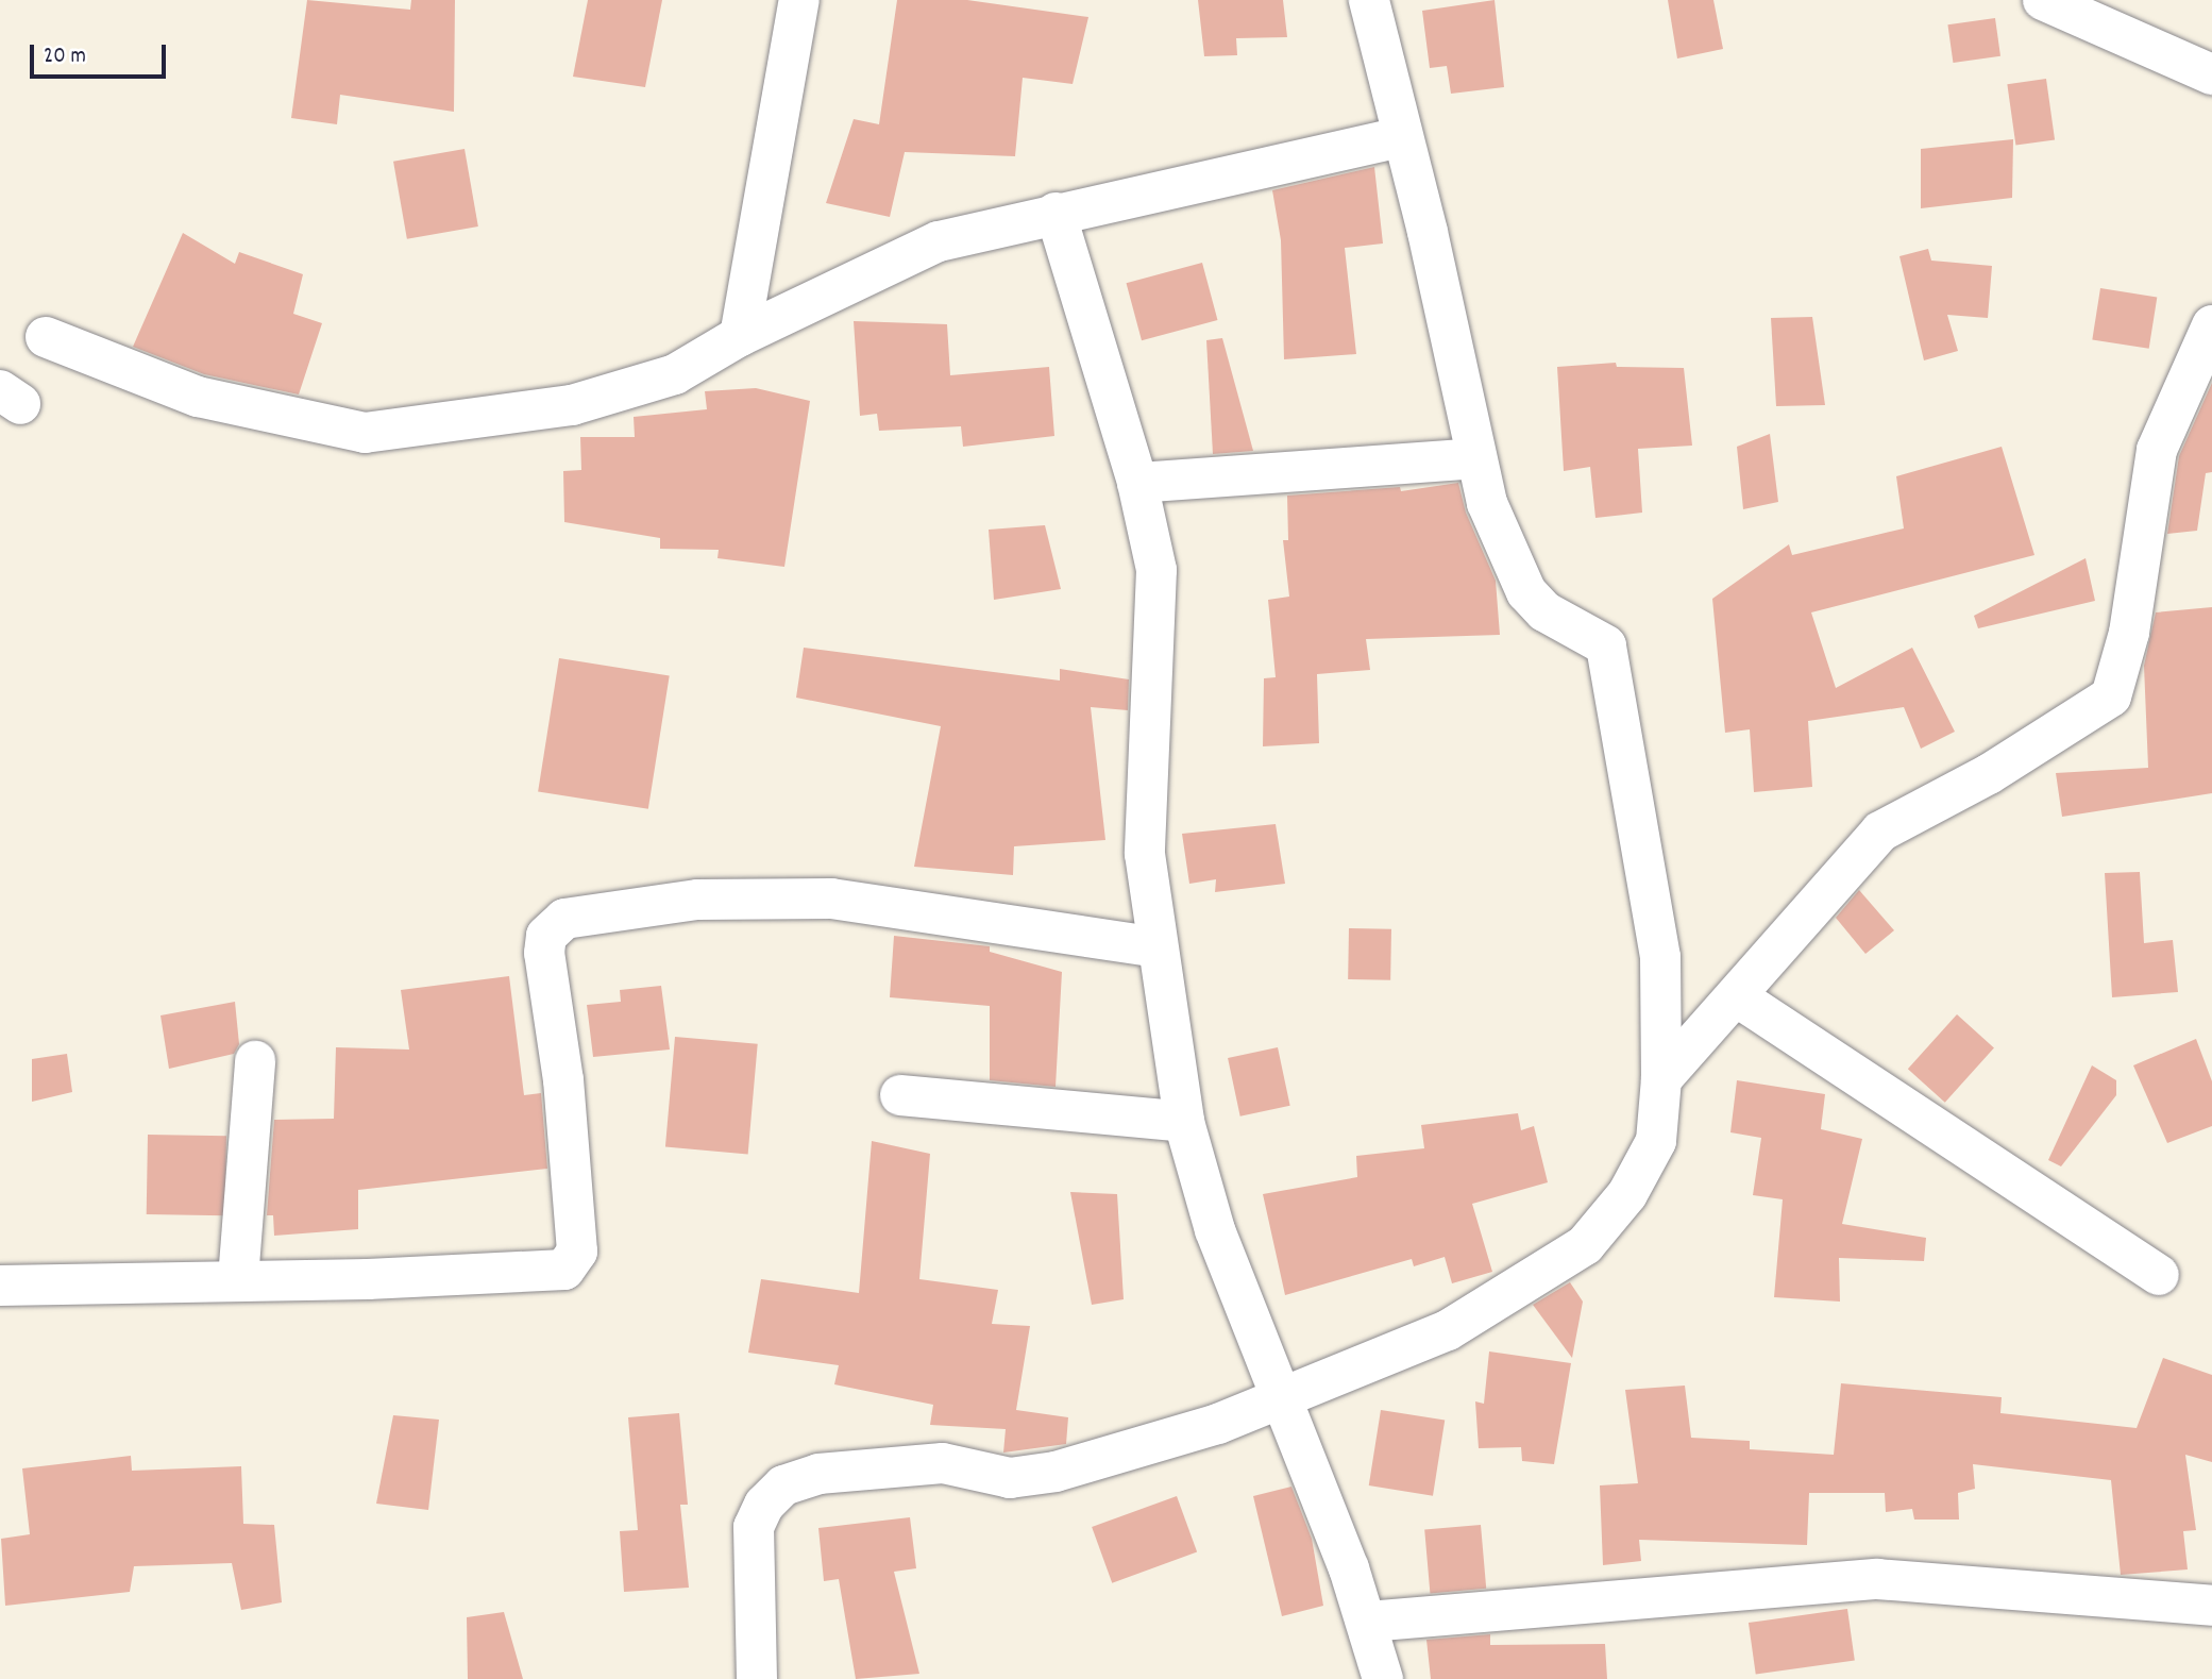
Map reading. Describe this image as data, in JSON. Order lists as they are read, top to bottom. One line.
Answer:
{"scale_bar":"20 m"}
